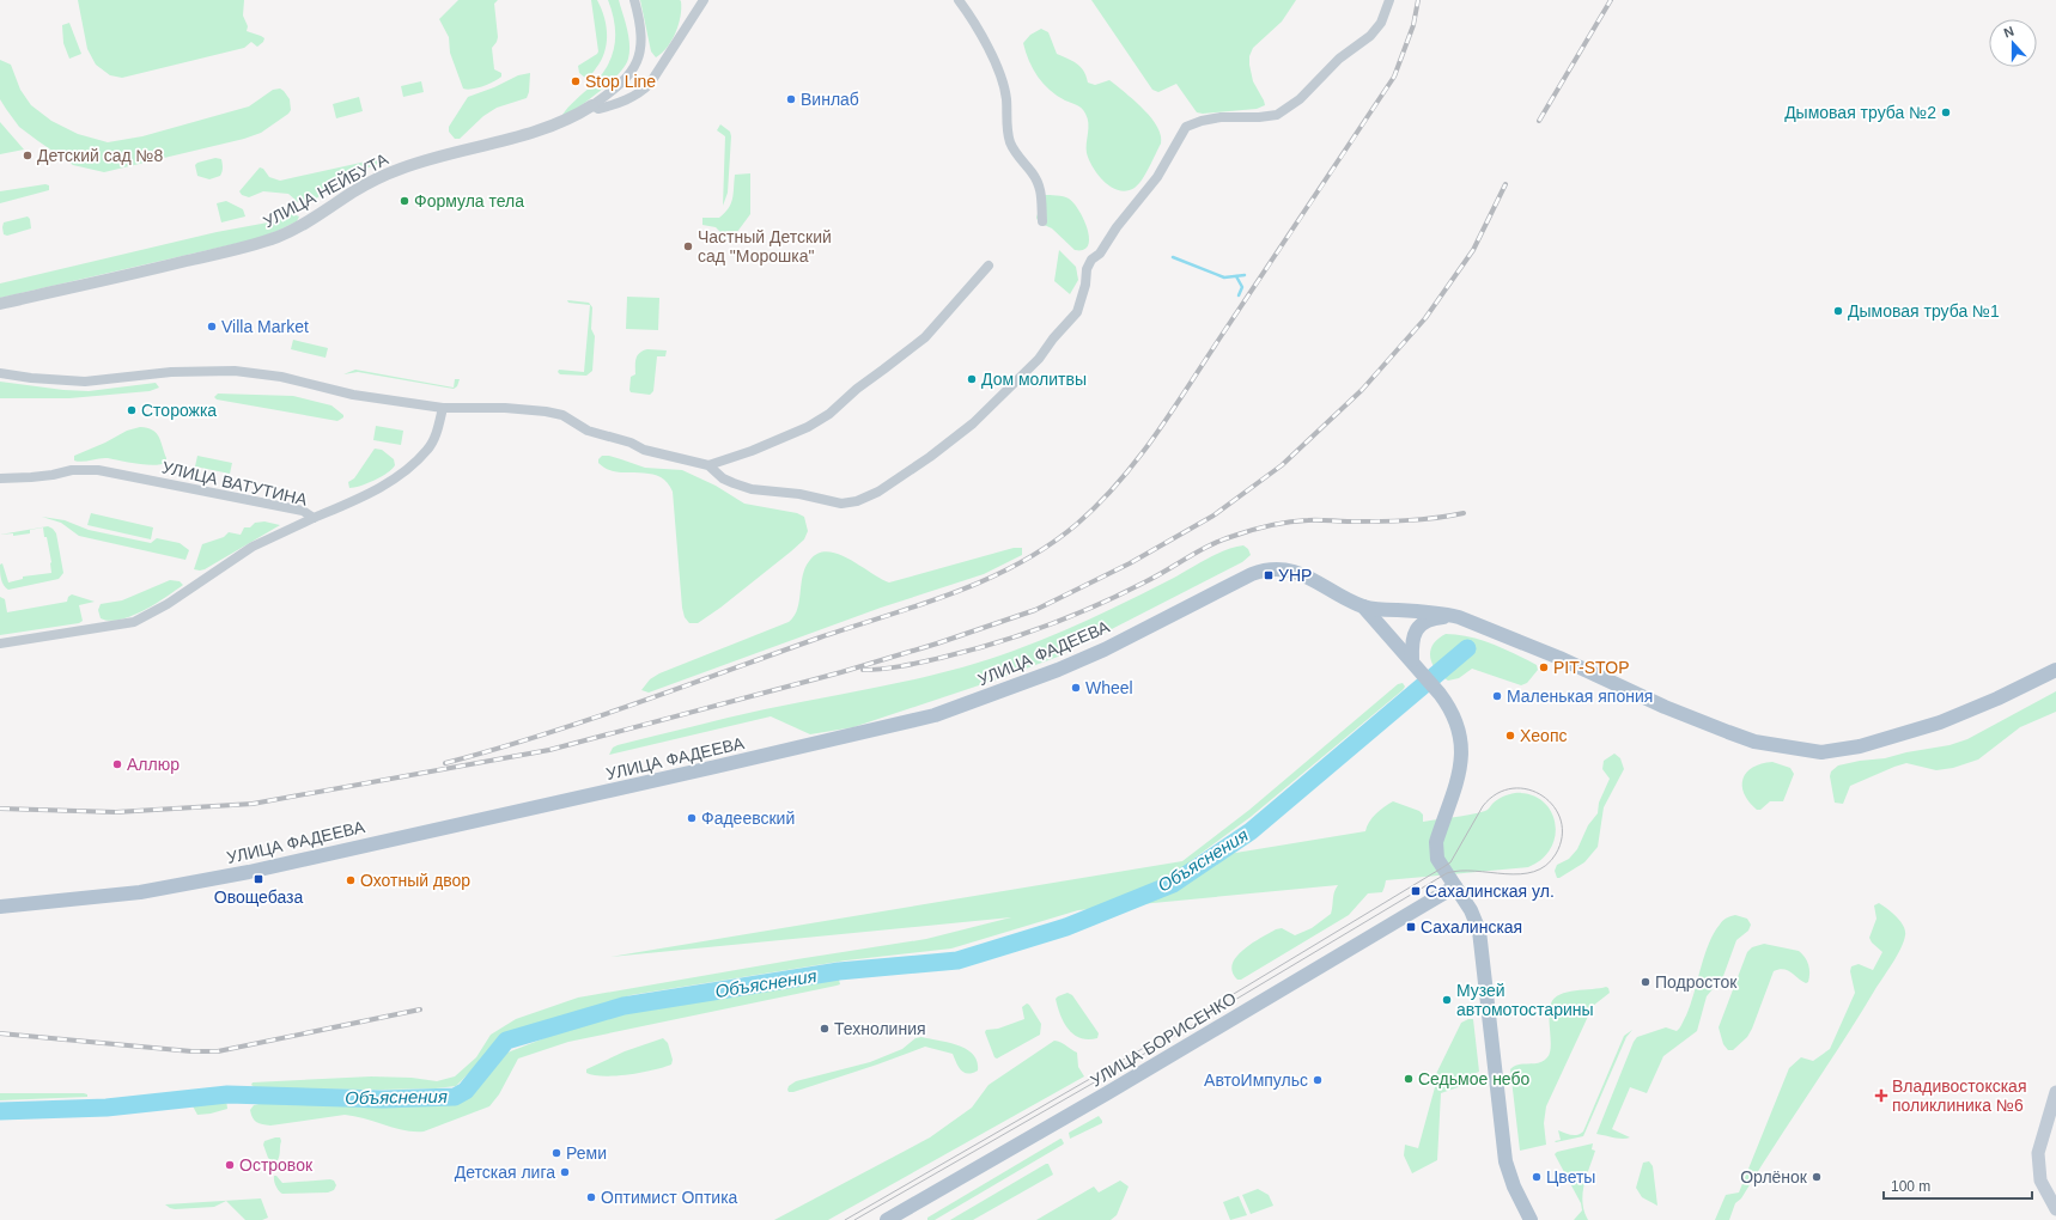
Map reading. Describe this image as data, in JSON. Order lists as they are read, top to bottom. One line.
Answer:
{"streets":{"main road":["УЛИЦА ФАДЕЕВА","УЛИЦА БОРИСЕНКО"],"street":["УЛИЦА НЕЙБУТА","УЛИЦА ВАТУТИНА"]},"water":["Объяснения"],"places":{"other":["Stop Line","Винлаб","Дымовая труба №2","Детский сад №8","Формула тела","Частный Детский сад \"Морошка\"","Дымовая труба №1","Villa Market","Дом молитвы","Сторожка","PIT-STOP","Wheel","Маленькая япония","Хеопс","Аллюр","Фадеевский","Охотный двор","Подросток","Музей автомотостарины","Технолиния","Седьмое небо","АвтоИмпульс","Реми","Островок","Детская лига","Цветы","Орлёнок","Оптимист Оптика"],"transit":["УНР","Овощебаза","Сахалинская ул.","Сахалинская"],"health":["Владивостокская поликлиника №6"]},"scale_bar":"100 m","north":"top"}
